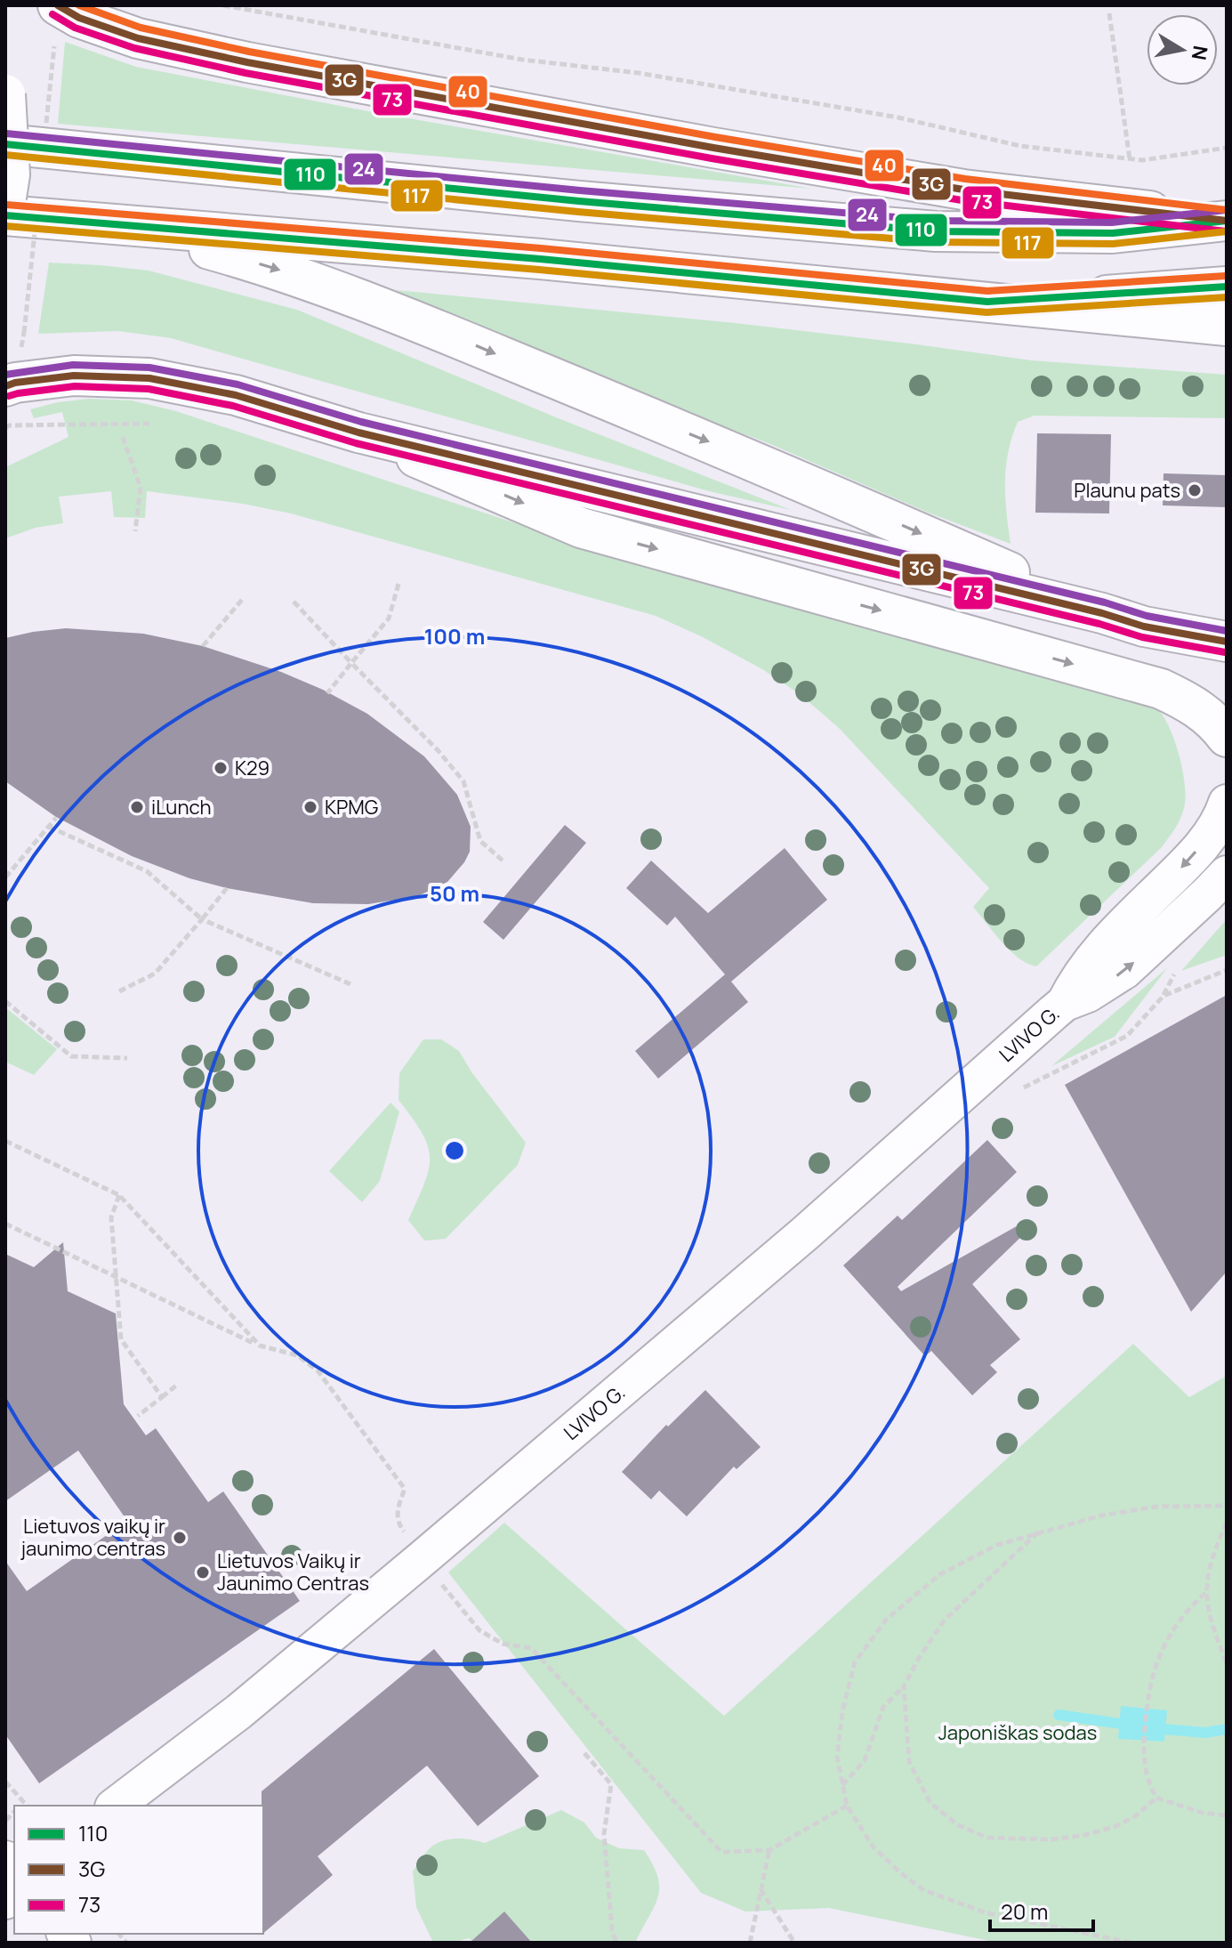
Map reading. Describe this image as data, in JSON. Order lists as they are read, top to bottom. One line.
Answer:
{"streets":{"street":["LVIVO G."]},"parks":["Japoniškas sodas"],"places":["Plaunu pats","K29","iLunch","KPMG","Lietuvos vaikų ir jaunimo centras","Lietuvos Vaikų ir Jaunimo Centras"],"lines":["transit line 3G","transit line 40","transit line 73","transit line 24","transit line 110","transit line 117"],"legend":["110","3G","73"],"scale_bar":"20 m","north":"right","rings":["100 m","50 m"]}
